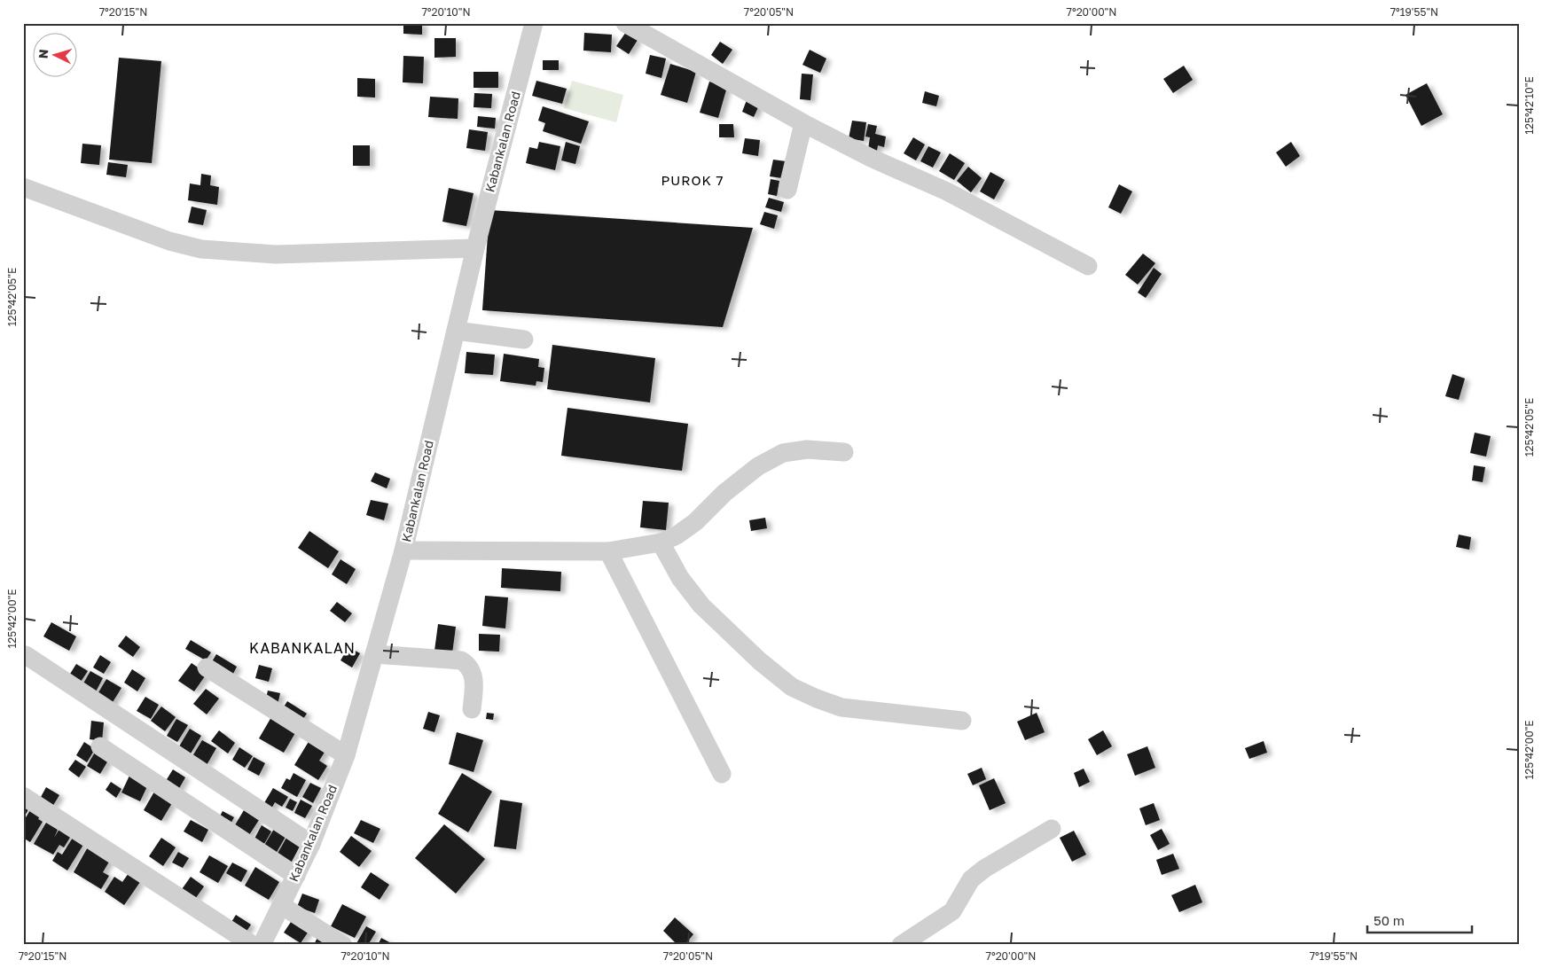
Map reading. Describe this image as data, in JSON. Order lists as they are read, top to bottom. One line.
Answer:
{"streets":{"street":["Kabankalan Road"]},"districts":["PUROK 7","KABANKALAN"],"scale_bar":"50 m","north":"left","coordinates":["7°20'15\"N","7°20'10\"N","7°20'05\"N","7°20'00\"N","7°19'55\"N","125°42'10\"E","125°42'05\"E","125°42'00\"E"]}
